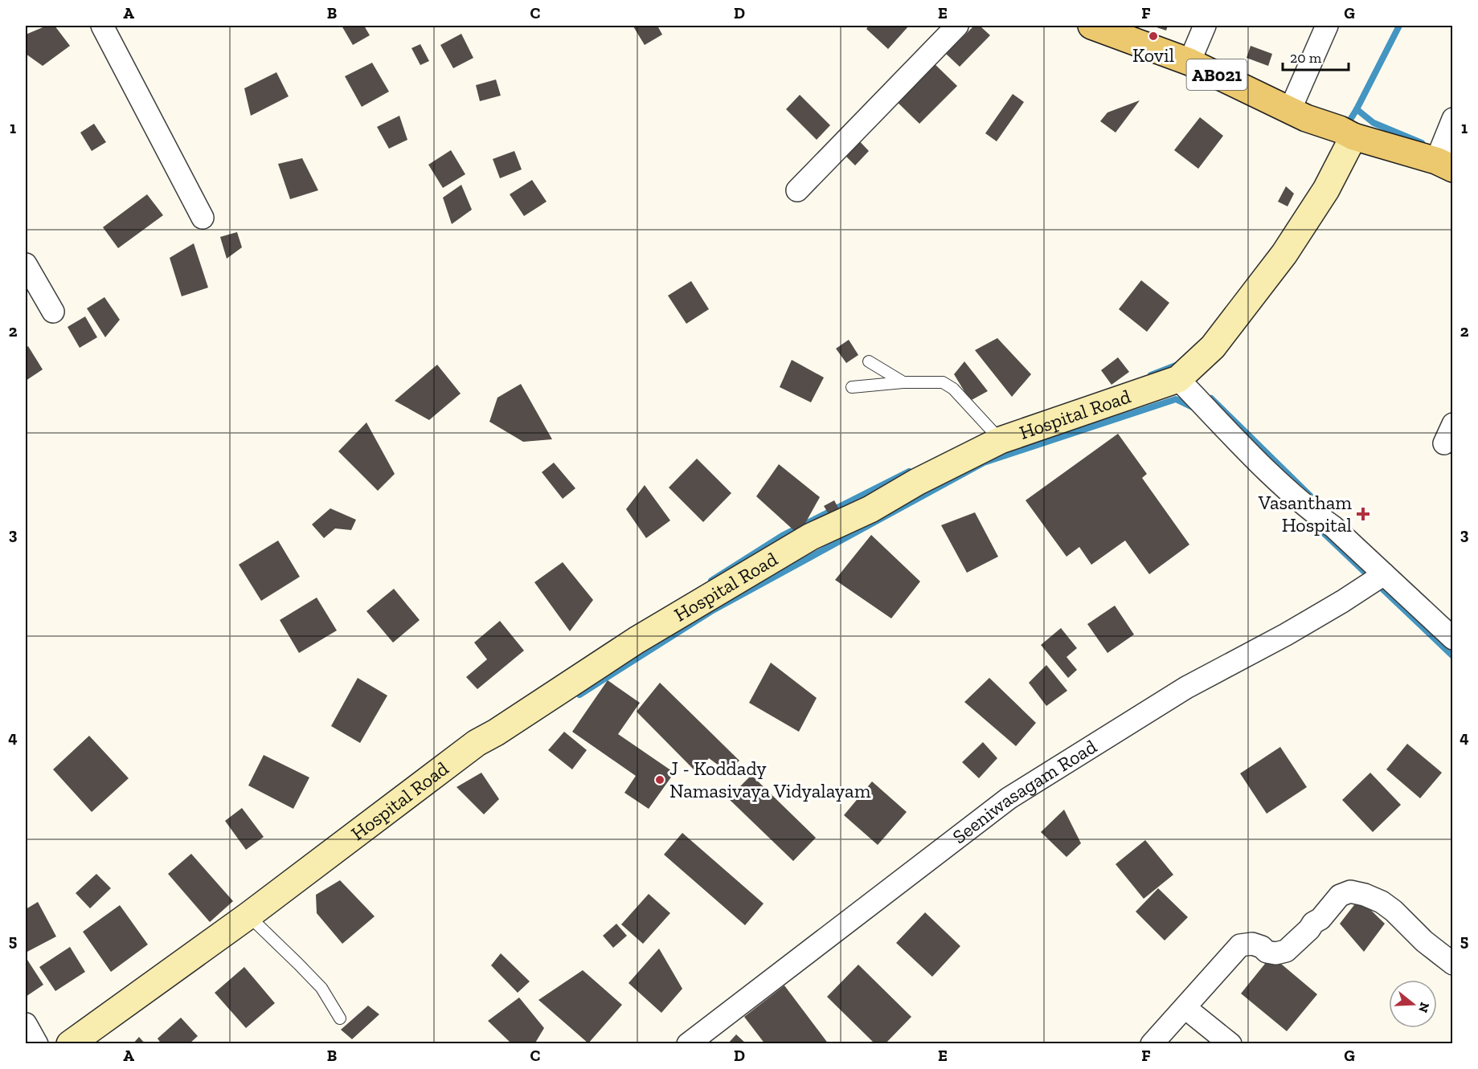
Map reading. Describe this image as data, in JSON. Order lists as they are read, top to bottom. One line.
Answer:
{"streets":{"main road":["AB021"],"street":["Hospital Road","Seeniwasagam Road"]},"crossings":[["AB021","Hospital Road"]],"places":{"other":["Kovil","J - Koddady Namasivaya Vidyalayam"],"health":["Vasantham Hospital"]},"scale_bar":"20 m","north":"right","grid":{"columns":["A","B","C","D","E","F","G"],"rows":["1","2","3","4","5"]}}
